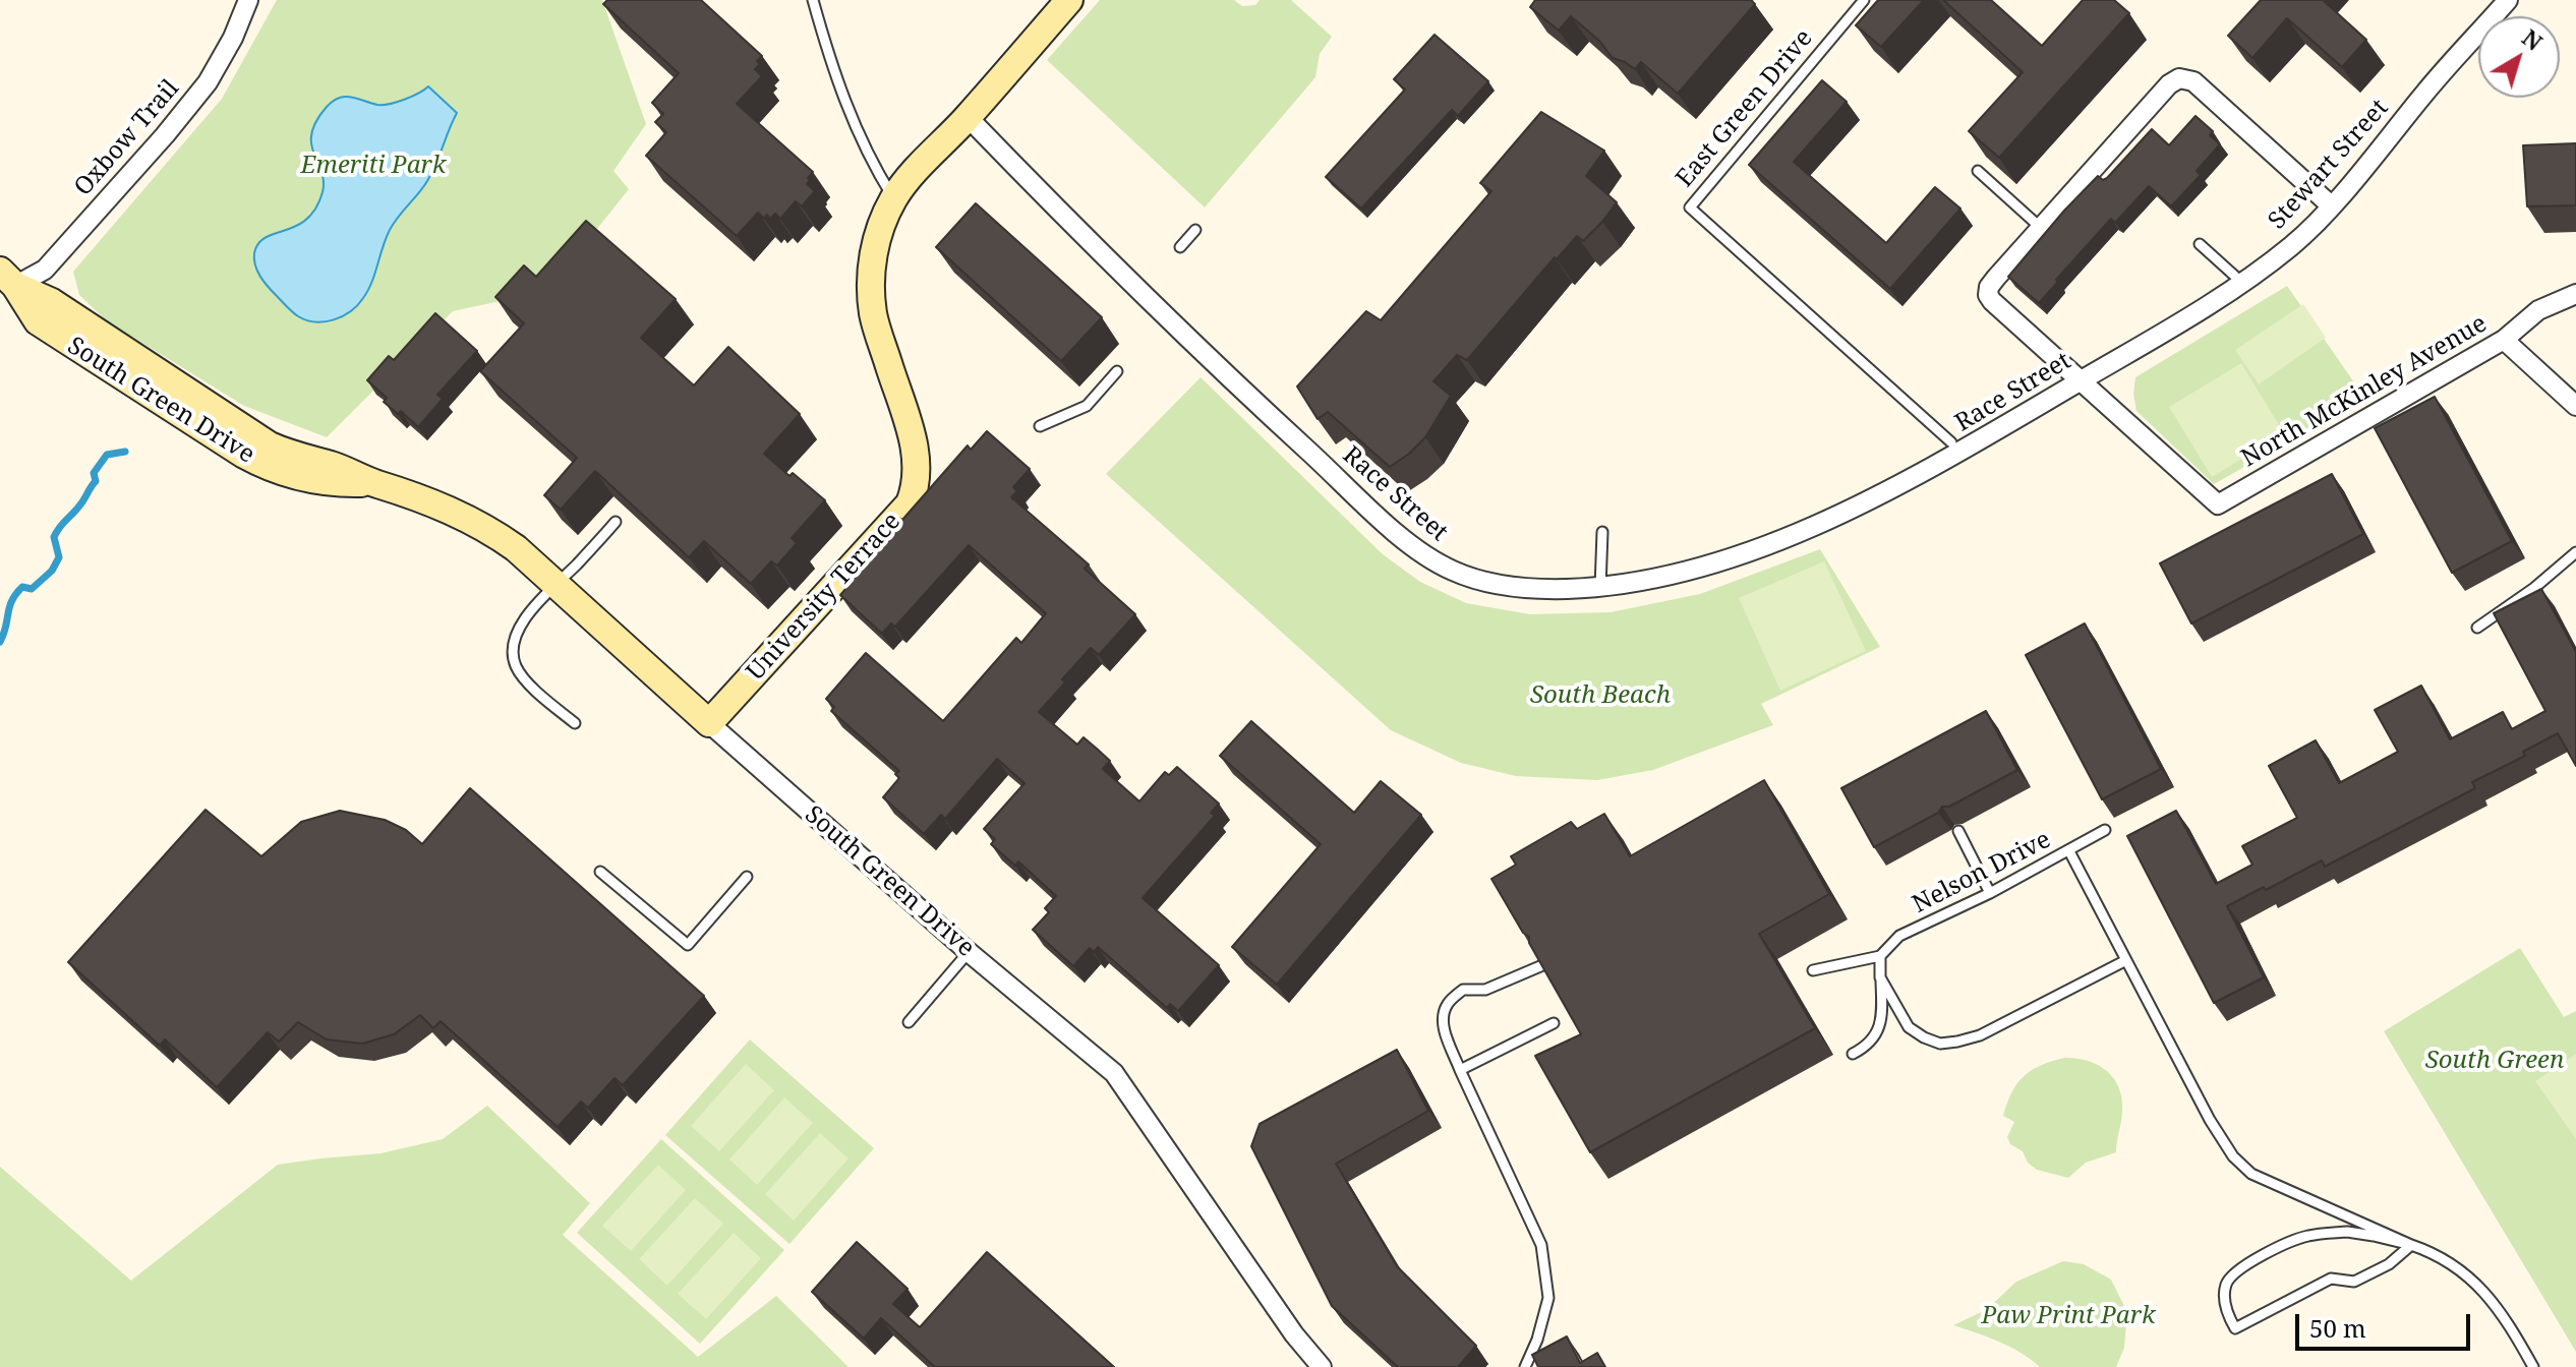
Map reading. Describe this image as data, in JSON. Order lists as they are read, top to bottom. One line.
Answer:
{"streets":{"street":["Oxbow Trail","Stewart Street","North McKinley Avenue","Race Street","South Green Drive","University Terrace"],"lane":["East Green Drive","Nelson Drive"]},"crossings":[["Oxbow Trail","South Green Drive"],["Stewart Street","Race Street"],["North McKinley Avenue","Race Street"],["Race Street","University Terrace"],["South Green Drive","University Terrace"]],"parks":["Emeriti Park","South Beach","South Green","Paw Print Park"],"scale_bar":"50 m","north":"top right"}
